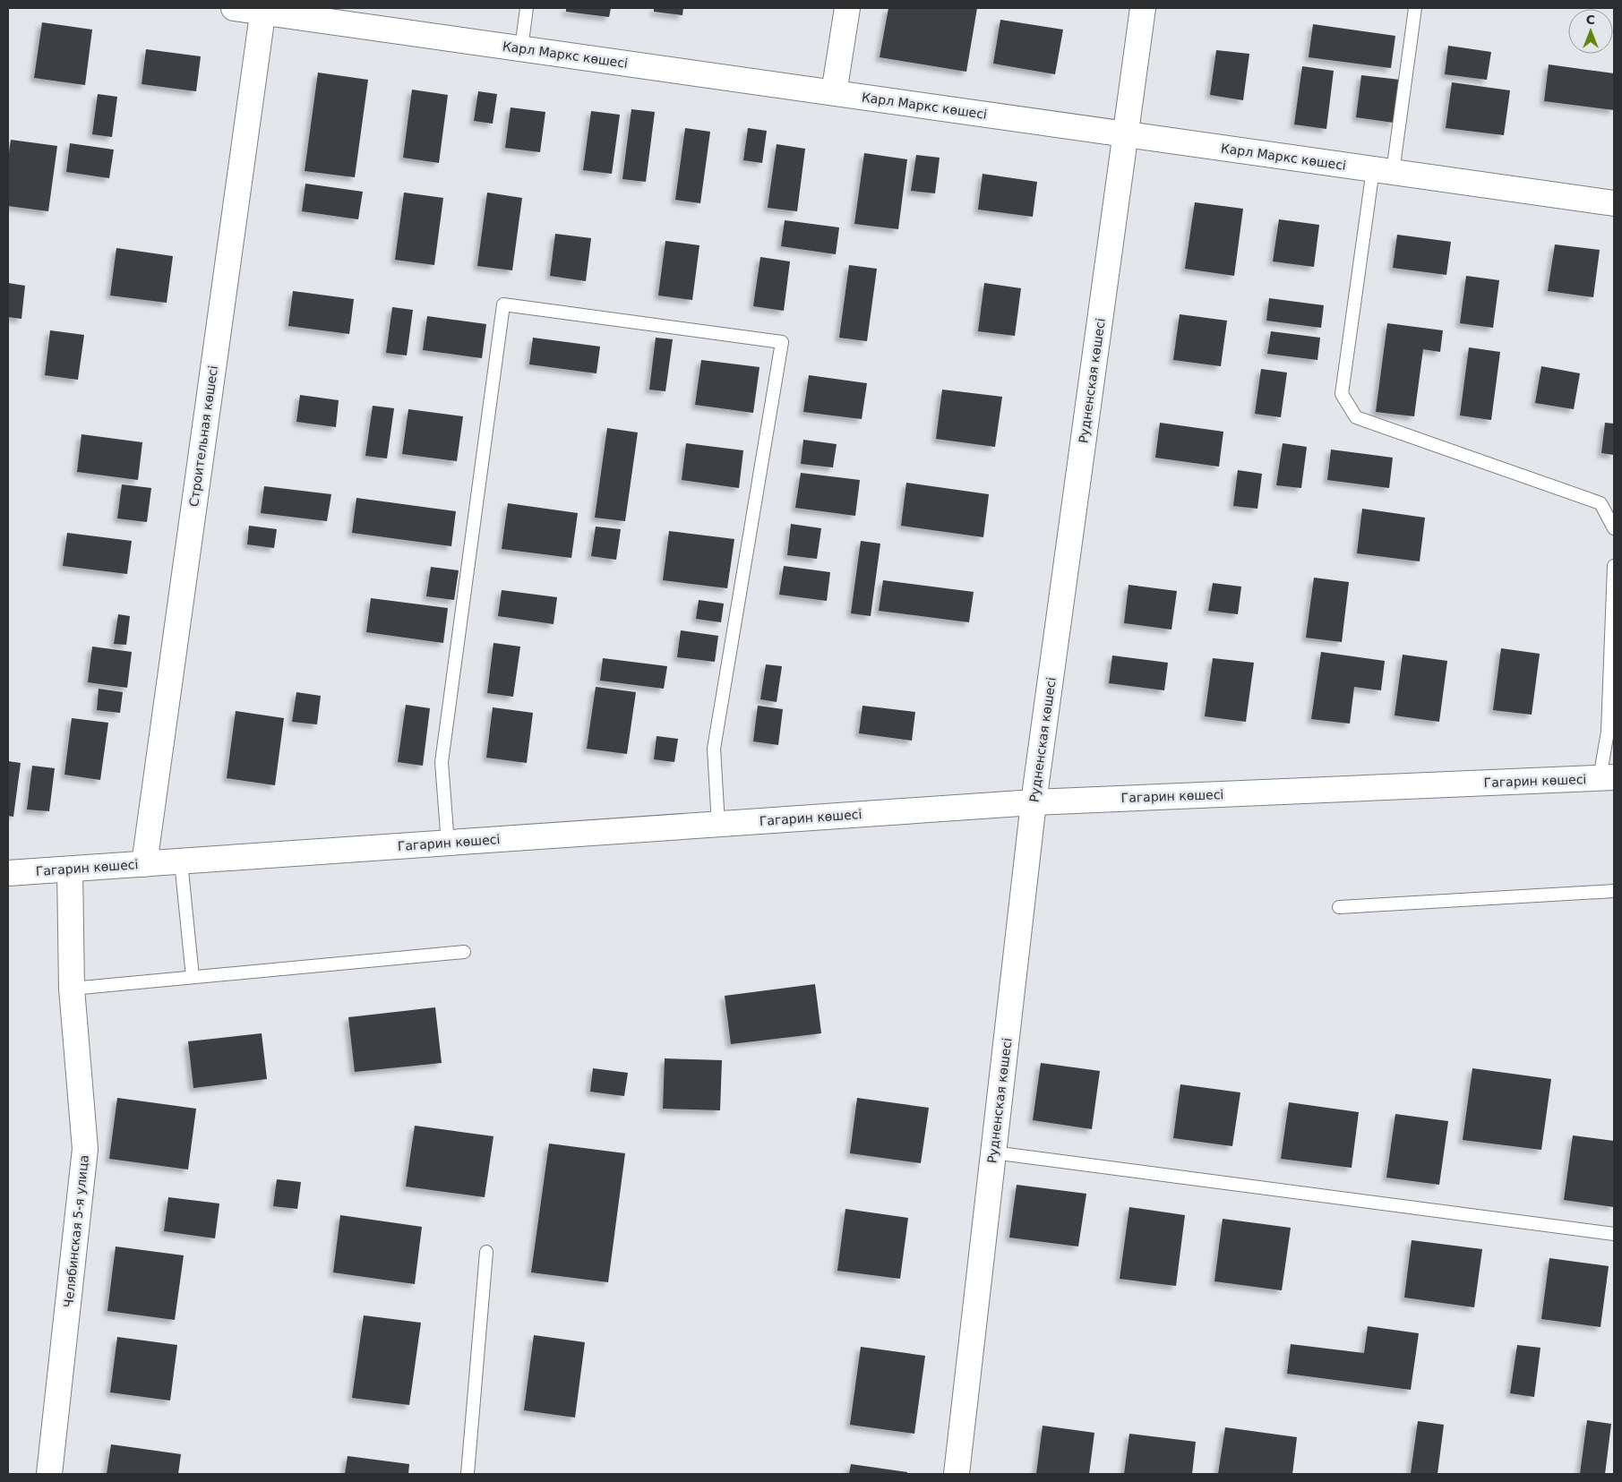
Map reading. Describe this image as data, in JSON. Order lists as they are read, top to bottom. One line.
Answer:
{"streets":{"street":["Карл Маркс көшесі","Рудненская көшесі","Строительная көшесі","Гагарин көшесі","Челябинская 5-я улица"]},"crossings":[["Карл Маркс көшесі","Рудненская көшесі"],["Карл Маркс көшесі","Строительная көшесі"],["Рудненская көшесі","Гагарин көшесі"],["Строительная көшесі","Гагарин көшесі"],["Гагарин көшесі","Челябинская 5-я улица"]],"north":"top"}
